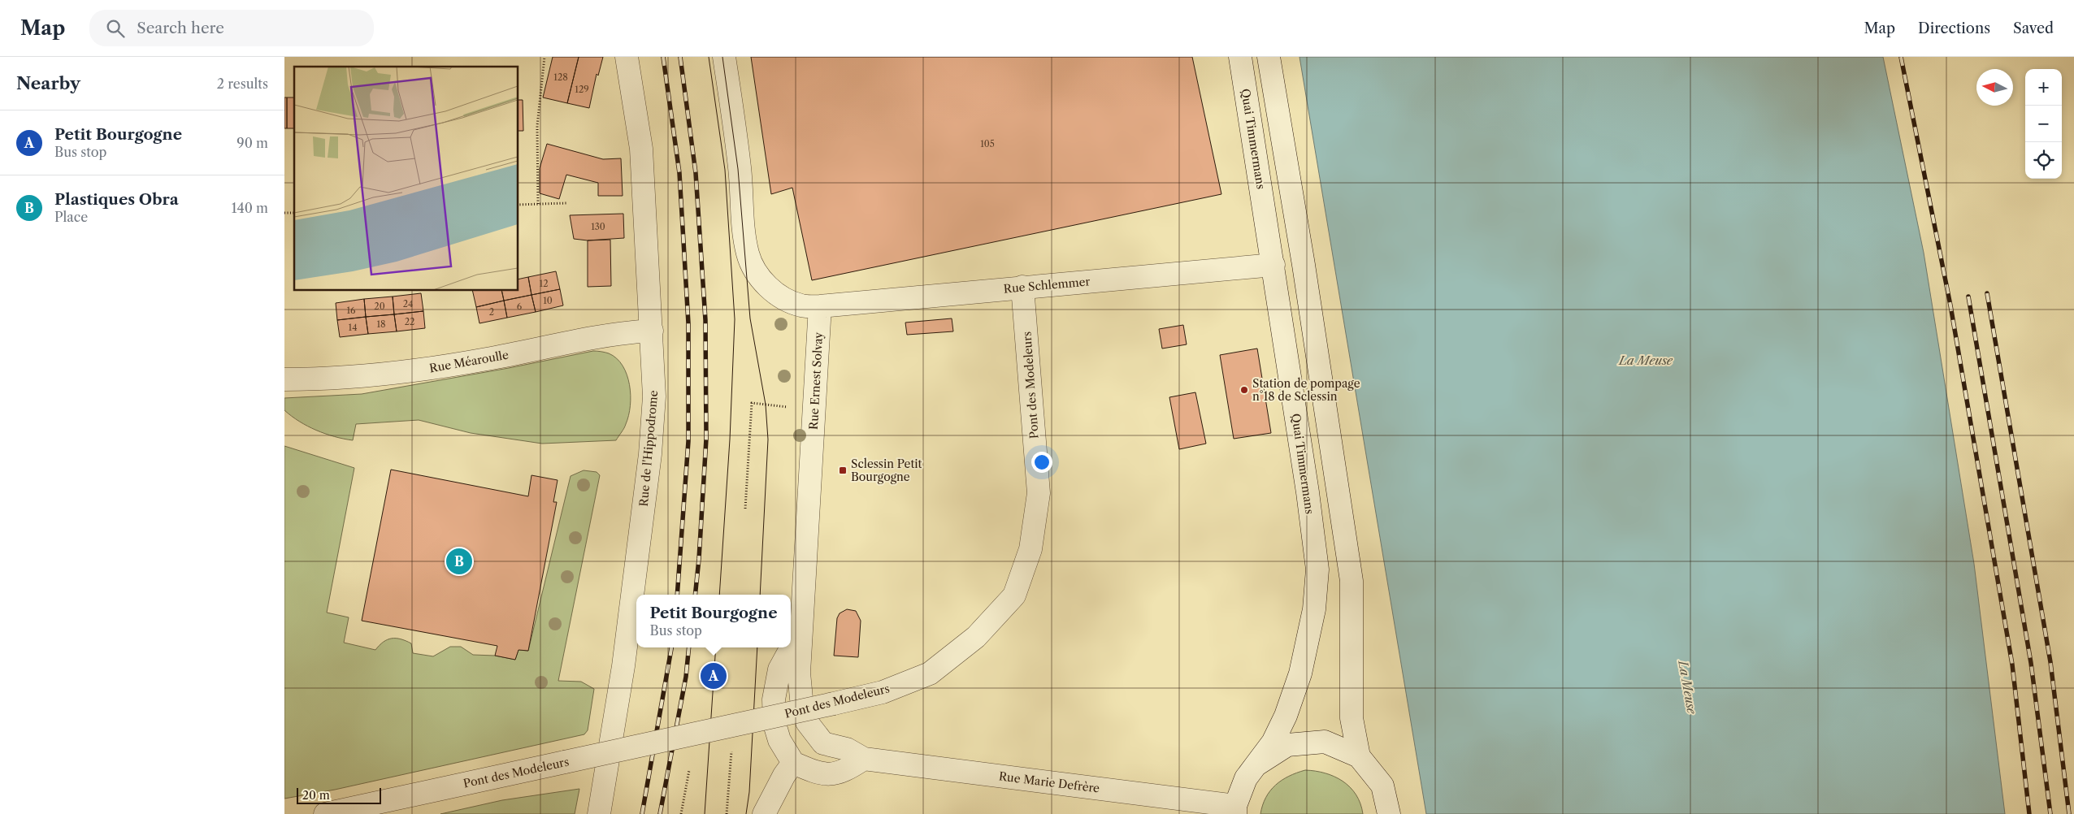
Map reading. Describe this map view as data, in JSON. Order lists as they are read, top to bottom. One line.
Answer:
{"streets":{"street":["Quai Timmermans","Rue Schlemmer","Rue Méaroulle","Rue Ernest Solvay","Pont des Modeleurs","Rue de l'Hippodrome","Rue Marie Defrère"]},"crossings":[["Quai Timmermans","Rue Schlemmer"],["Quai Timmermans","Rue Marie Defrère"],["Rue Schlemmer","Rue Ernest Solvay"],["Rue Schlemmer","Pont des Modeleurs"],["Rue Méaroulle","Rue de l'Hippodrome"],["Rue Ernest Solvay","Rue Marie Defrère"]],"water":["La Meuse"],"places":{"other":["Station de pompage n°18 de Sclessin"],"transit":["Sclessin Petit Bourgogne"]},"house_numbers":["128","129","105","130","12","10","24","20","6","16","2","22","18","14"],"scale_bar":"20 m","north":"left","page":{"header":"Map","search":"Search here","nav":["Map","Directions","Saved"],"heading":["Nearby","2 results"],"map_buttons":["+","−"],"list":[{"mark":"A","name":"Petit Bourgogne","note":"Bus stop","value":"90 m"},{"mark":"B","name":"Plastiques Obra","note":"Place","value":"140 m"}],"pins":["B","A"],"popup":["Petit Bourgogne","Bus stop"],"scale":"20 m"}}
